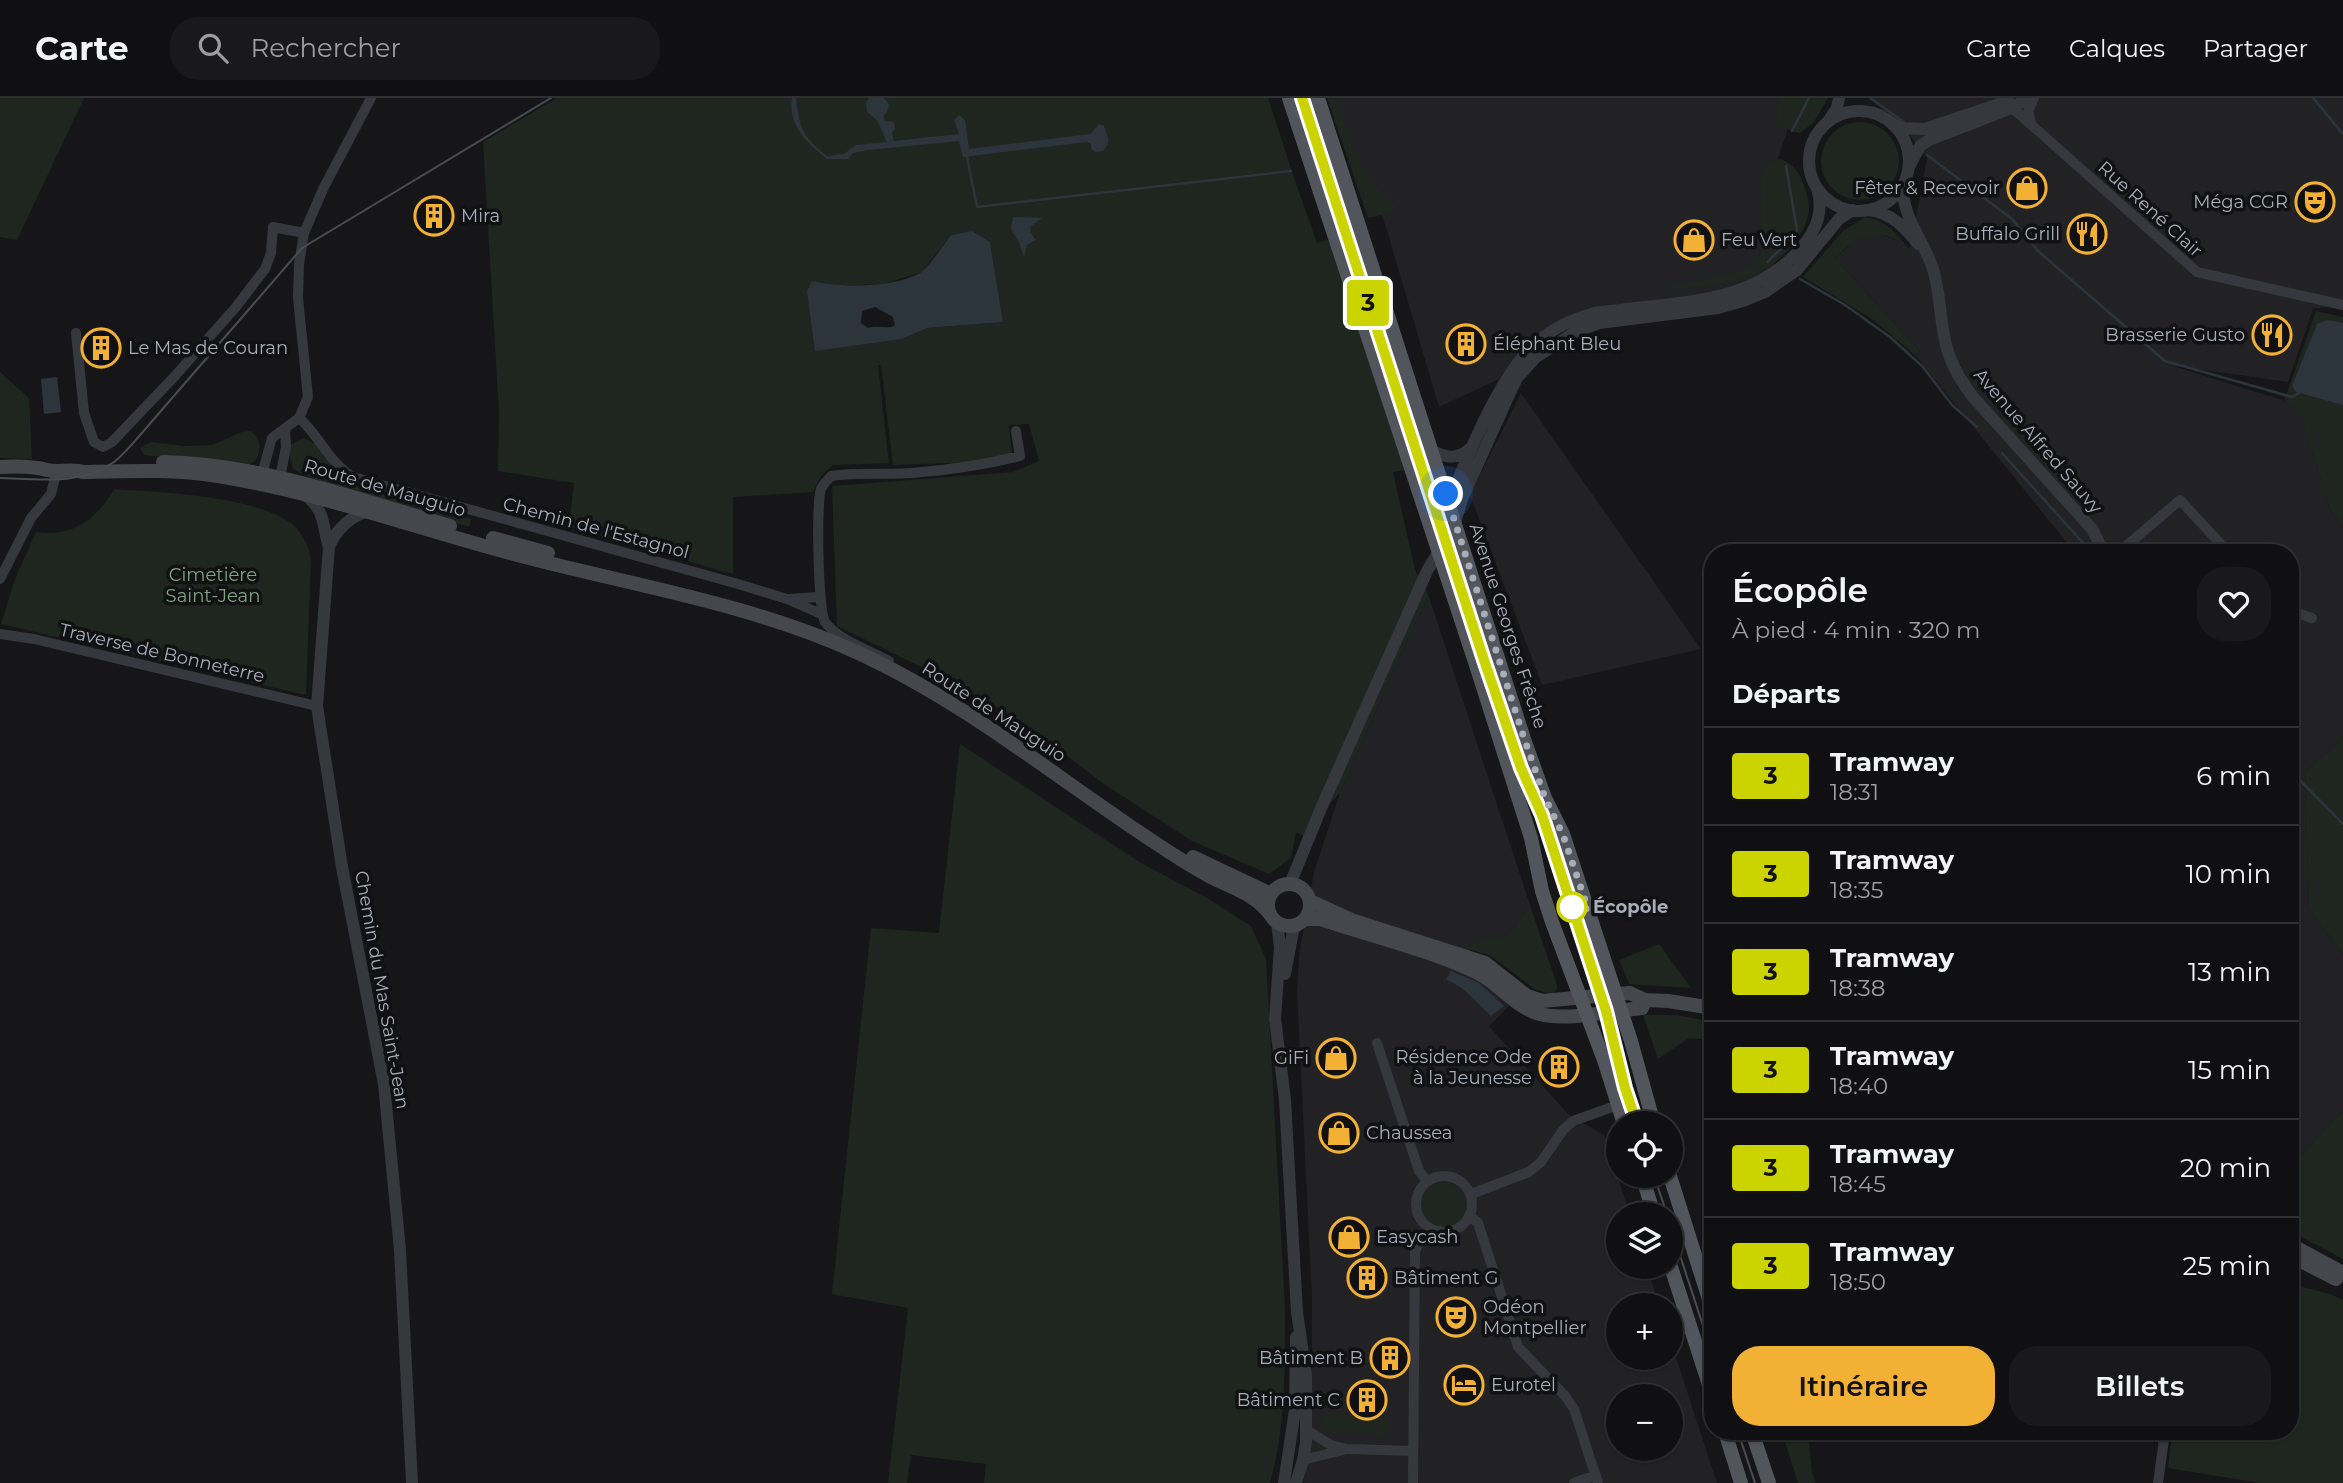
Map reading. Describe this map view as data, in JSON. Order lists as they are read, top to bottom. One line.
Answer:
{"streets":{"main road":["Route de Mauguio","Avenue Georges Frêche"],"street":["Rue René Clair","Avenue Alfred Sauvy","Chemin de l'Estagnol","Traverse de Bonneterre","Chemin du Mas Saint-Jean"]},"crossings":[["Route de Mauguio","Chemin de l'Estagnol"],["Route de Mauguio","Chemin du Mas Saint-Jean"],["Traverse de Bonneterre","Chemin du Mas Saint-Jean"]],"parks":["Cimetière Saint-Jean"],"places":{"shop":["Fêter & Recevoir","Feu Vert","GiFi","Chaussea","Easycash"],"theatre":["Méga CGR","Odéon Montpellier"],"building":["Mira","Éléphant Bleu","Le Mas de Couran","Résidence Ode à la Jeunesse","Bâtiment G","Bâtiment B","Bâtiment C"],"restaurant":["Buffalo Grill","Brasserie Gusto"],"other":["Écopôle"],"hotel":["Eurotel"]},"lines":["tram line 3"],"page":{"header":"Carte","search":"Rechercher","nav":["Carte","Calques","Partager"],"on_map":"3","heading":[["Écopôle","À pied · 4 min · 320 m"],"Départs"],"list":[{"mark":"3","name":"Tramway","note":"18:31","value":"6 min"},{"mark":"3","name":"Tramway","note":"18:35","value":"10 min"},{"mark":"3","name":"Tramway","note":"18:38","value":"13 min"},{"mark":"3","name":"Tramway","note":"18:40","value":"15 min"},{"mark":"3","name":"Tramway","note":"18:45","value":"20 min"},{"mark":"3","name":"Tramway","note":"18:50","value":"25 min"}],"map_buttons":["+","−"],"buttons":["Itinéraire","Billets"]}}
